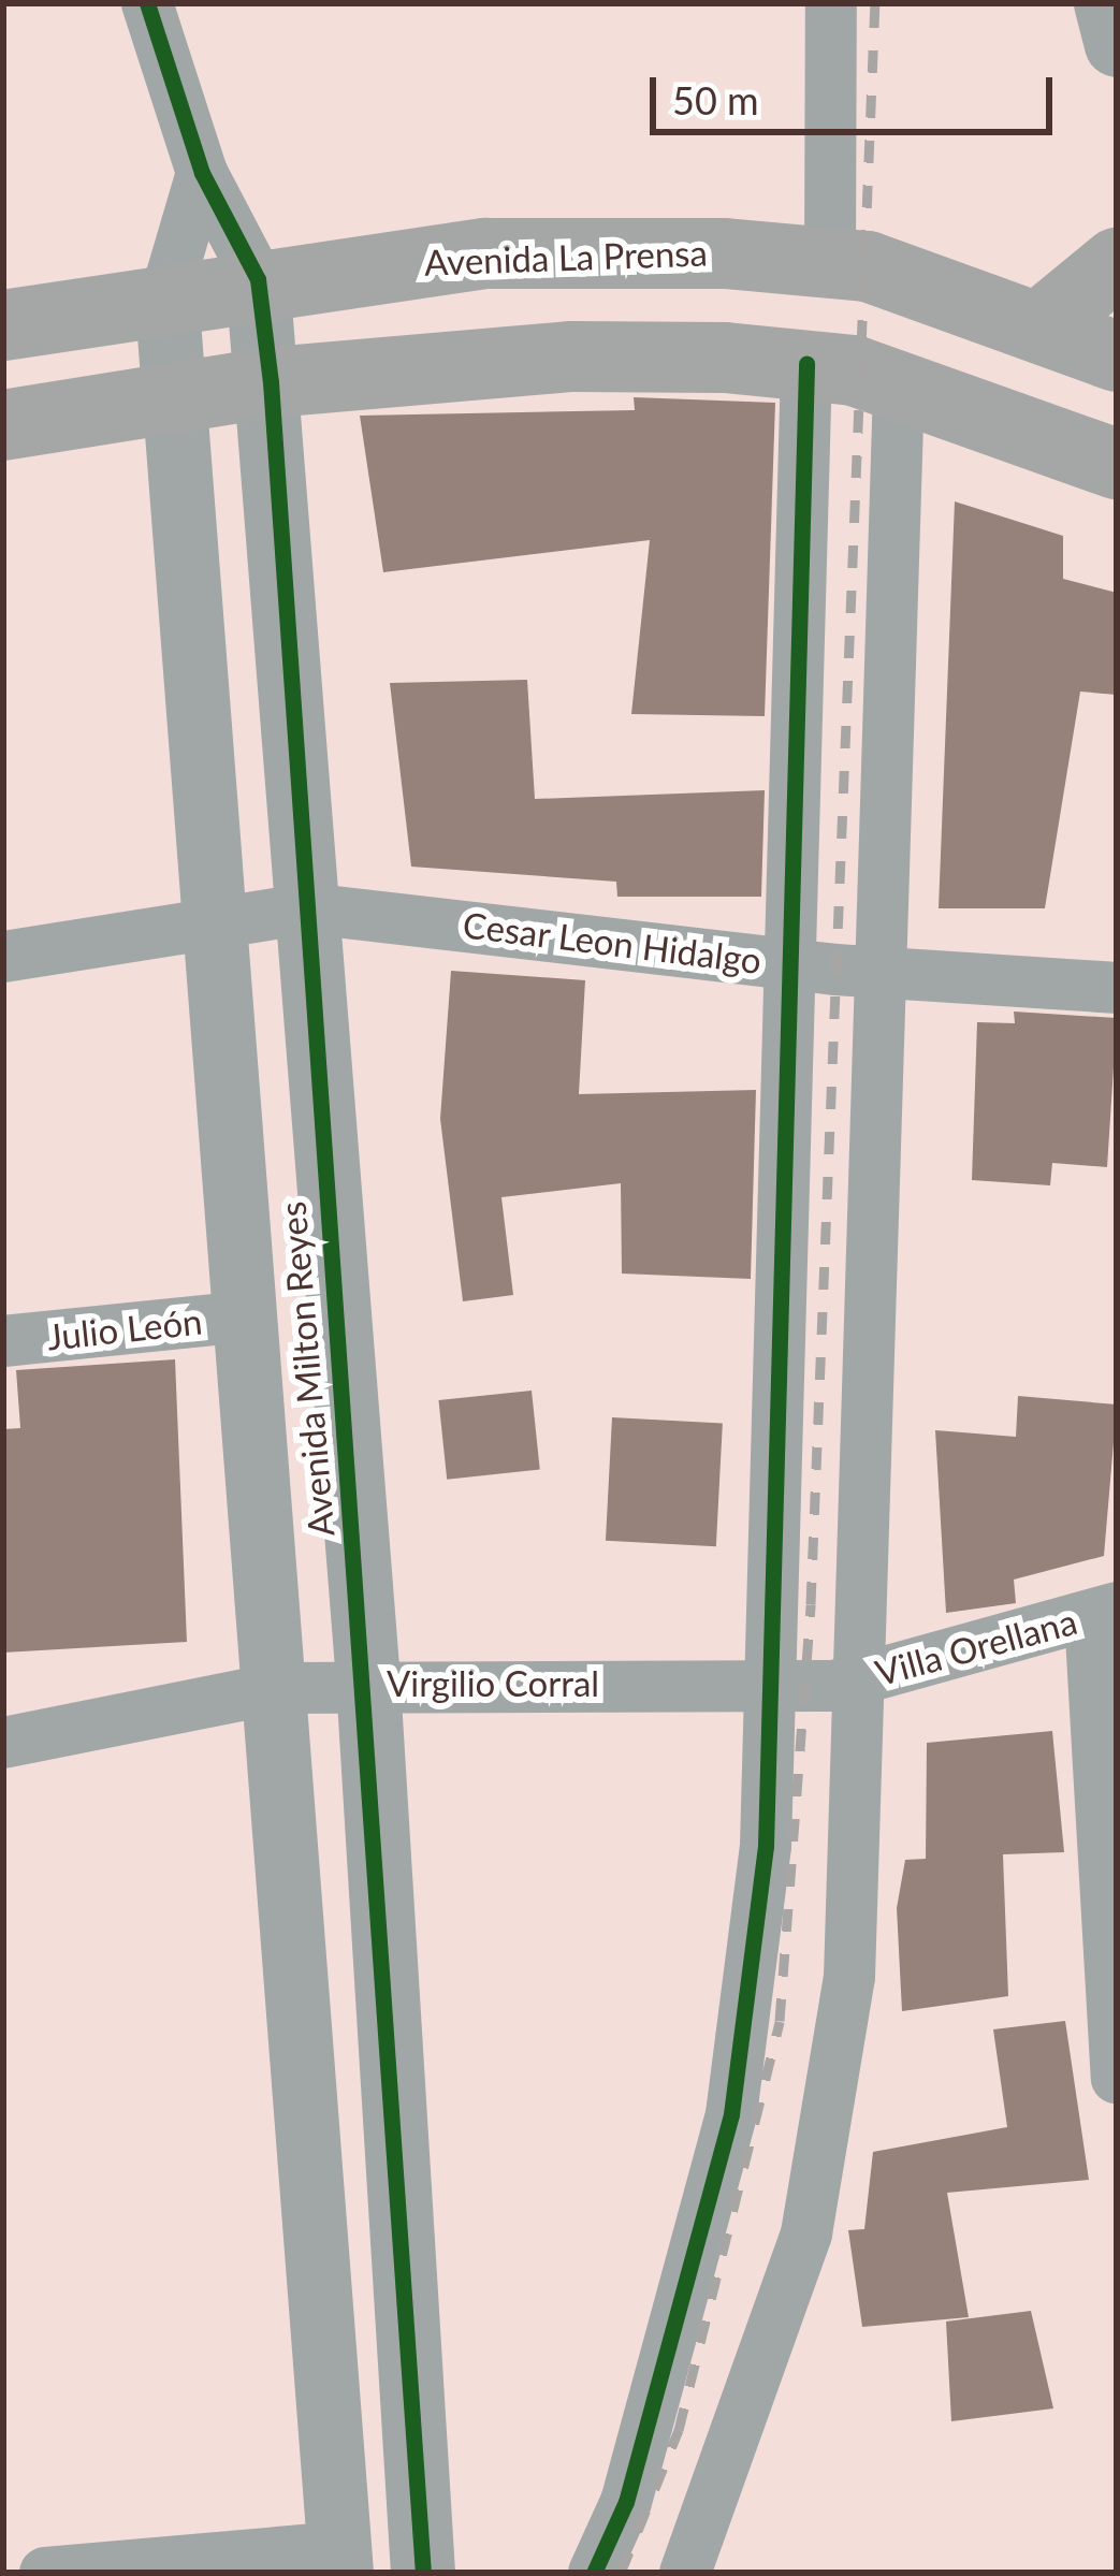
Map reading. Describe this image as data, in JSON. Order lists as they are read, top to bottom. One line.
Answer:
{"streets":{"main road":["Avenida La Prensa"],"street":["Cesar Leon Hidalgo","Julio León","Avenida Milton Reyes","Villa Orellana","Virgilio Corral"]},"crossings":[["Avenida La Prensa","Avenida Milton Reyes"],["Cesar Leon Hidalgo","Avenida Milton Reyes"],["Julio León","Avenida Milton Reyes"],["Avenida Milton Reyes","Virgilio Corral"],["Villa Orellana","Virgilio Corral"]],"scale_bar":"50 m"}
